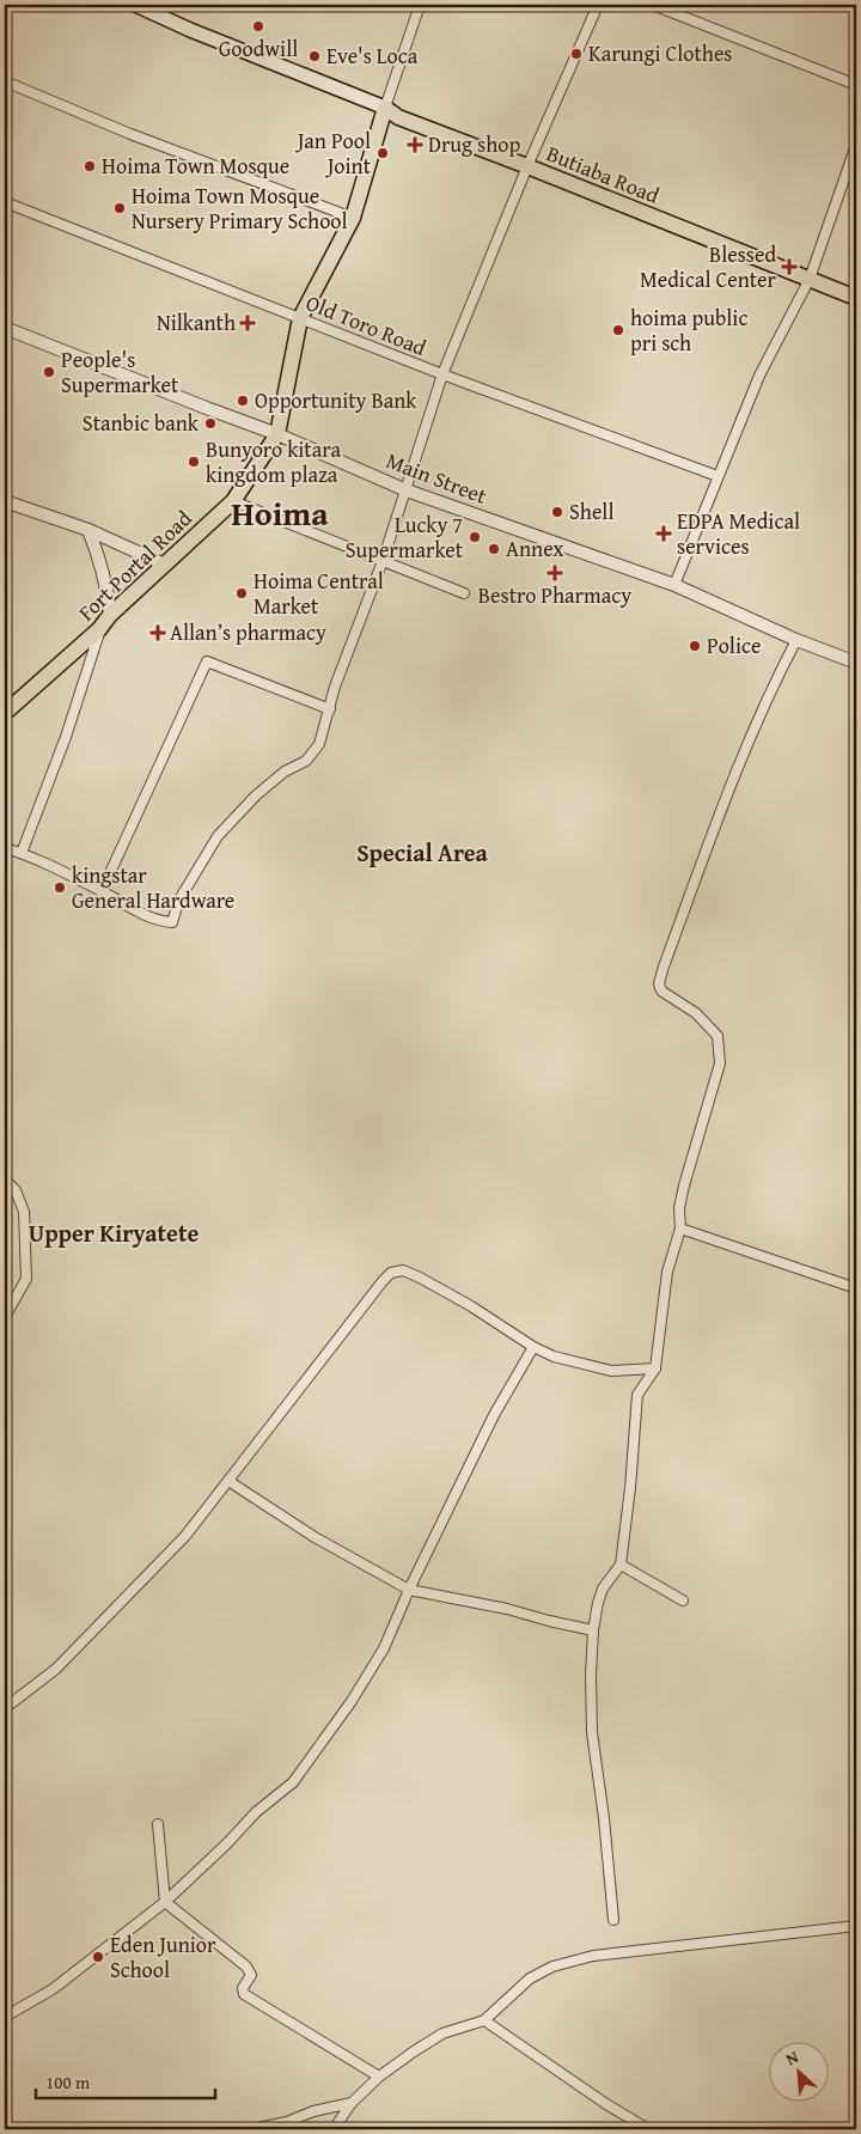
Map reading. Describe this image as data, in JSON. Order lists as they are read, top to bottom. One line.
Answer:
{"streets":{"main road":["Butiaba Road","Fort Portal Road"],"street":["Old Toro Road","Main Street"]},"crossings":[["Main Street","Fort Portal Road"]],"districts":["Hoima","Special Area","Upper Kiryatete"],"places":{"other":["Goodwill","Karungi Clothes","Eve's Loca","Jan Pool Joint","Hoima Town Mosque","Hoima Town Mosque Nursery Primary School","hoima public pri sch","People's Supermarket","Opportunity Bank","Stanbic bank","Bunyoro kitara kingdom plaza","Shell","Lucky 7 Supermarket","Annex","Hoima Central Market","Police","kingstar General Hardware","Eden Junior School"],"health":["Drug shop","Blessed Medical Center","Nilkanth","EDPA Medical services","Bestro Pharmacy","Allan’s pharmacy"]},"scale_bar":"100 m","north":"top left"}
